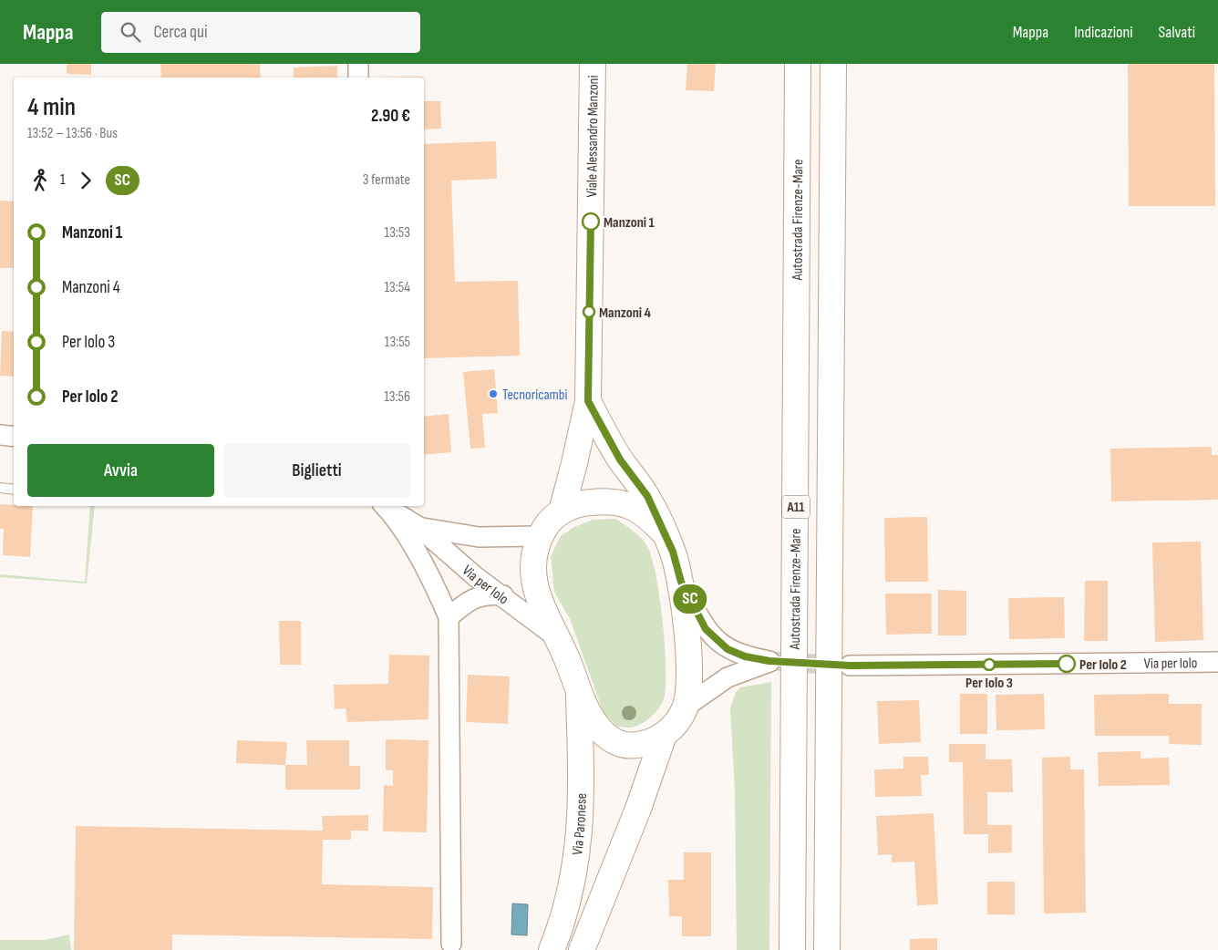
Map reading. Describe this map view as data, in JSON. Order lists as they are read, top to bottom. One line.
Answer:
{"streets":{"main road":["Viale Alessandro Manzoni","Autostrada Firenze-Mare","A11","Via Paronese"],"street":["Via per Iolo"]},"places":["Manzoni 1","Manzoni 4","Tecnoricambi","Per Iolo 2","Per Iolo 3"],"lines":["bus line SC"],"page":{"header":"Mappa","search":"Cerca qui","nav":["Mappa","Indicazioni","Salvati"],"on_map":"SC","heading":["4 min","13:52 – 13:56 · Bus","2.90 €"],"legs":["1","SC","3 fermate"],"list":[{"name":"Manzoni 1","value":"13:53"},{"name":"Manzoni 4","value":"13:54"},{"name":"Per Iolo 3","value":"13:55"},{"name":"Per Iolo 2","value":"13:56"}],"buttons":["Avvia","Biglietti"]}}
